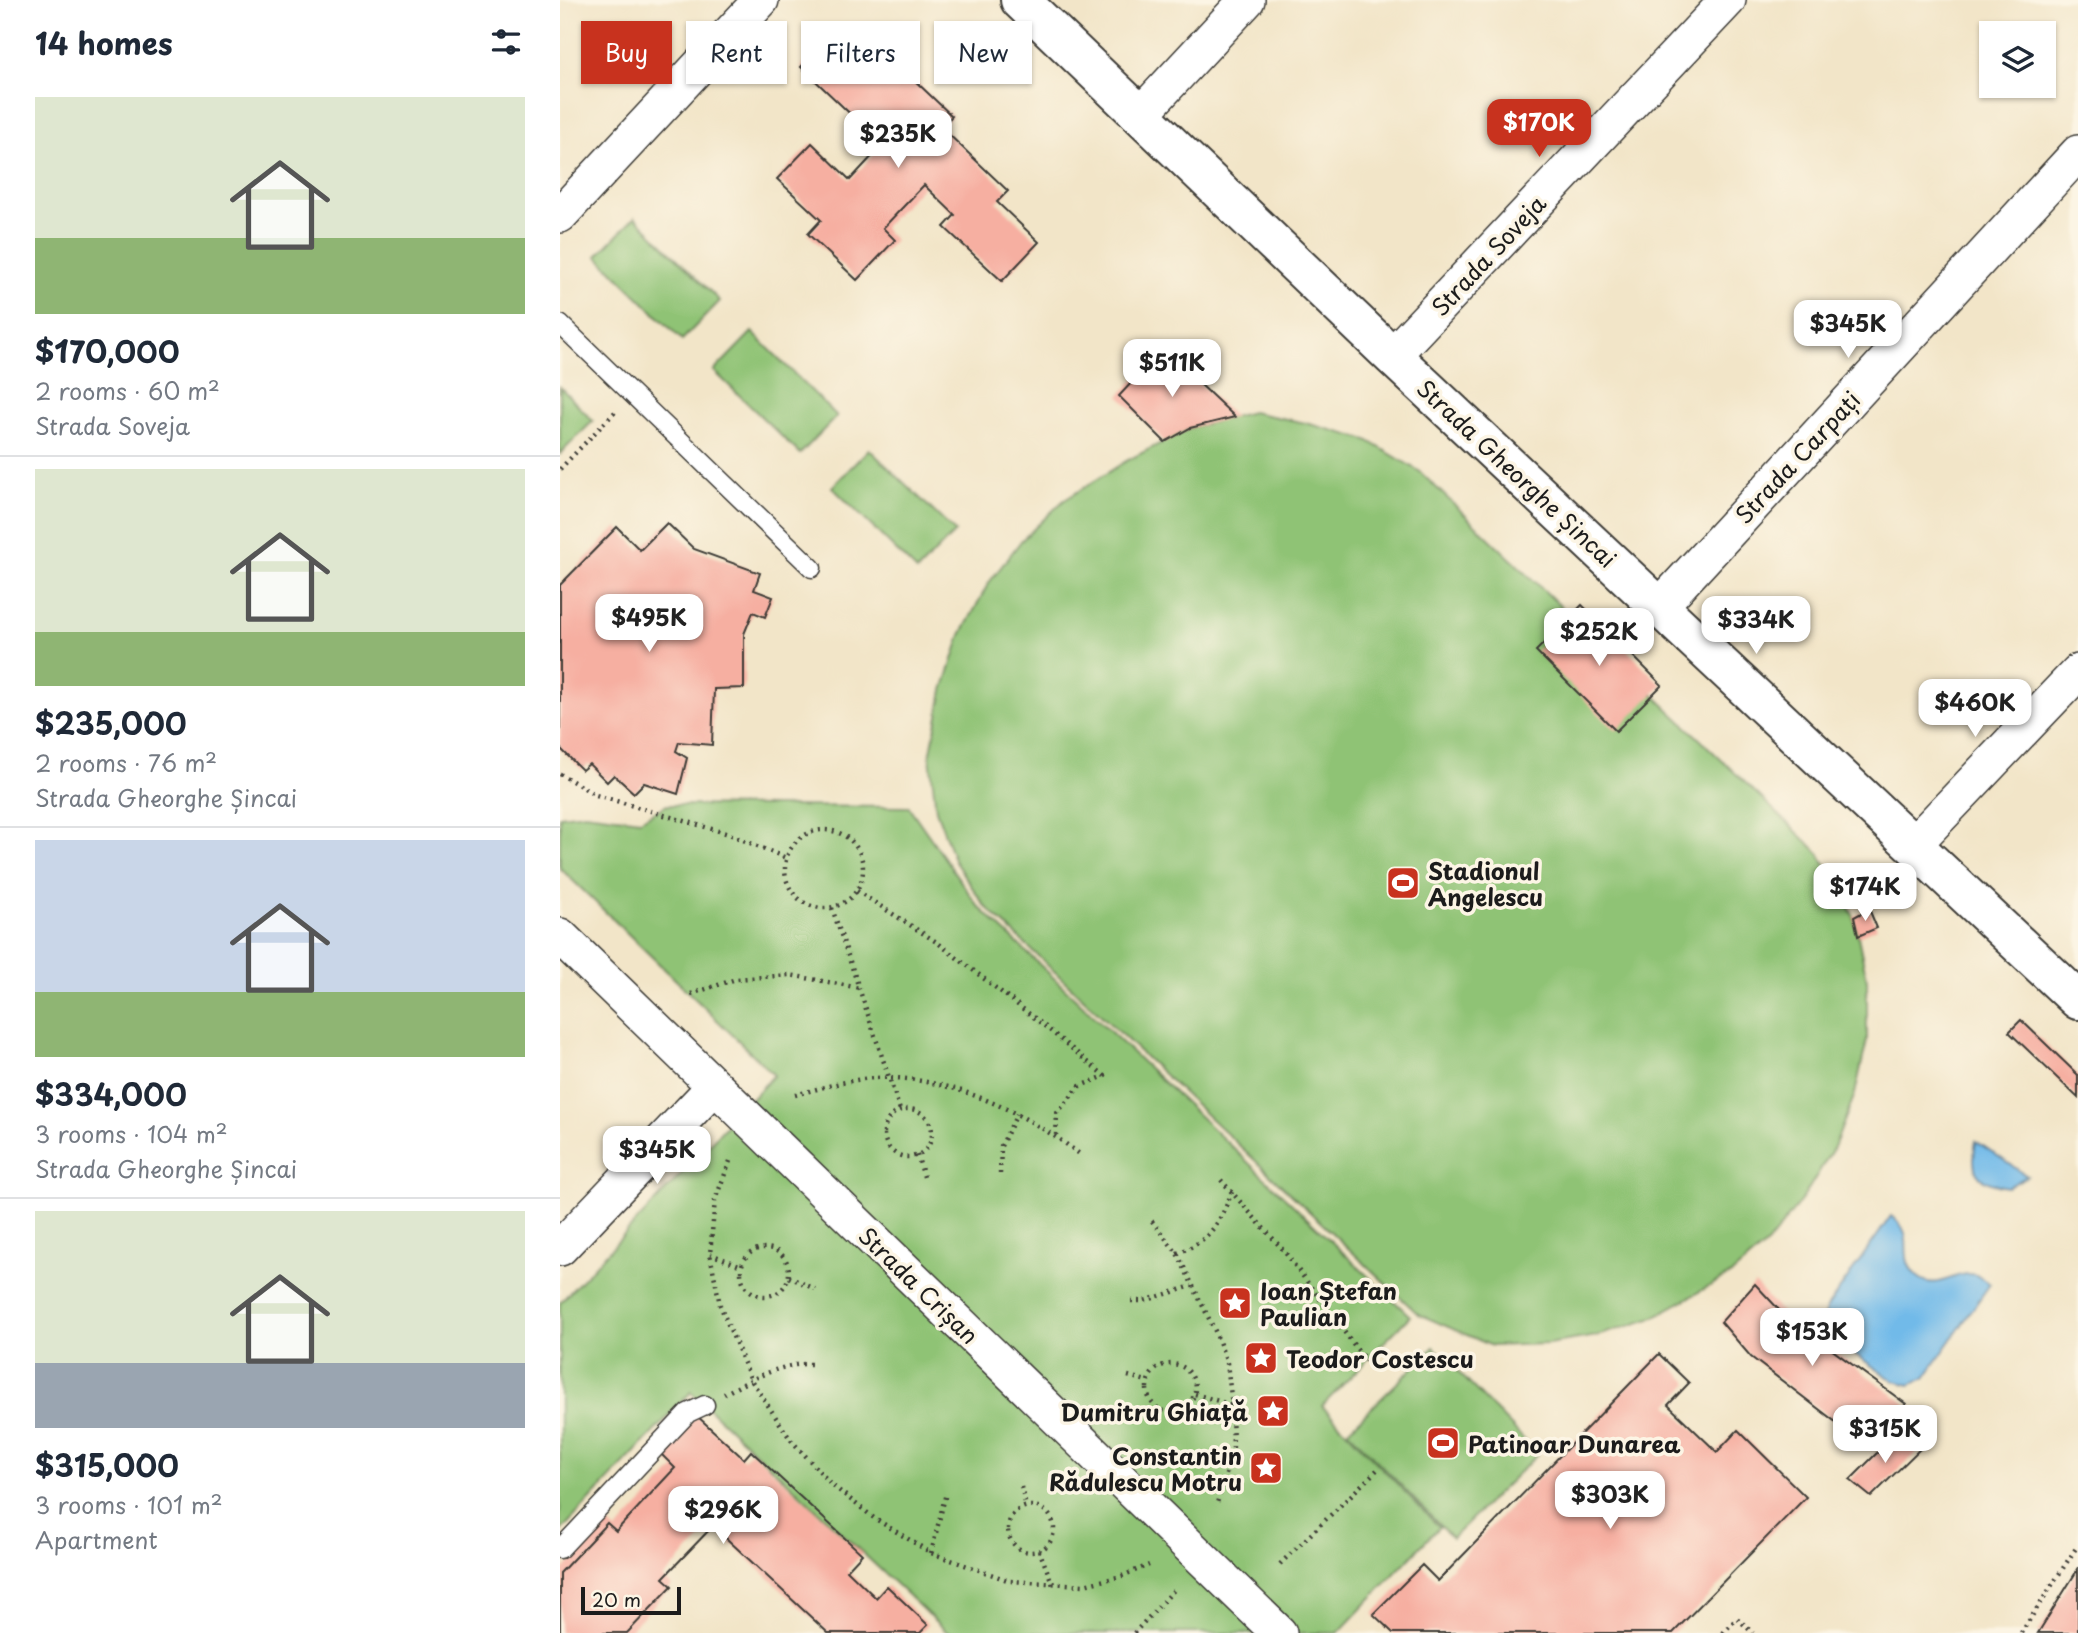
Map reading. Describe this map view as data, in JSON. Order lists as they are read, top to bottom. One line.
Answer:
{"streets":{"street":["Strada Soveja","Strada Carpați","Strada Gheorghe Șincai","Strada Crișan"]},"crossings":[["Strada Soveja","Strada Gheorghe Șincai"],["Strada Carpați","Strada Gheorghe Șincai"]],"places":{"sports":["Stadionul Angelescu","Patinoar Dunarea"],"place":["Ioan Ștefan Paulian","Teodor Costescu","Dumitru Ghiață","Constantin Rădulescu Motru"]},"scale_bar":"20 m","page":{"heading":"14 homes","chip":["Buy","Rent","Filters","New"],"list":[{"name":"$170,000","note":"2 rooms · 60 m² · Strada Soveja"},{"name":"$235,000","note":"2 rooms · 76 m² · Strada Gheorghe Șincai"},{"name":"$334,000","note":"3 rooms · 104 m² · Strada Gheorghe Șincai"},{"name":"$315,000","note":"3 rooms · 101 m² · Apartment"}],"price":["$170K","$235K","$345K","$511K","$495K","$334K","$252K","$460K","$174K","$345K","$153K","$315K","$303K","$296K"],"scale":"20 m"}}
